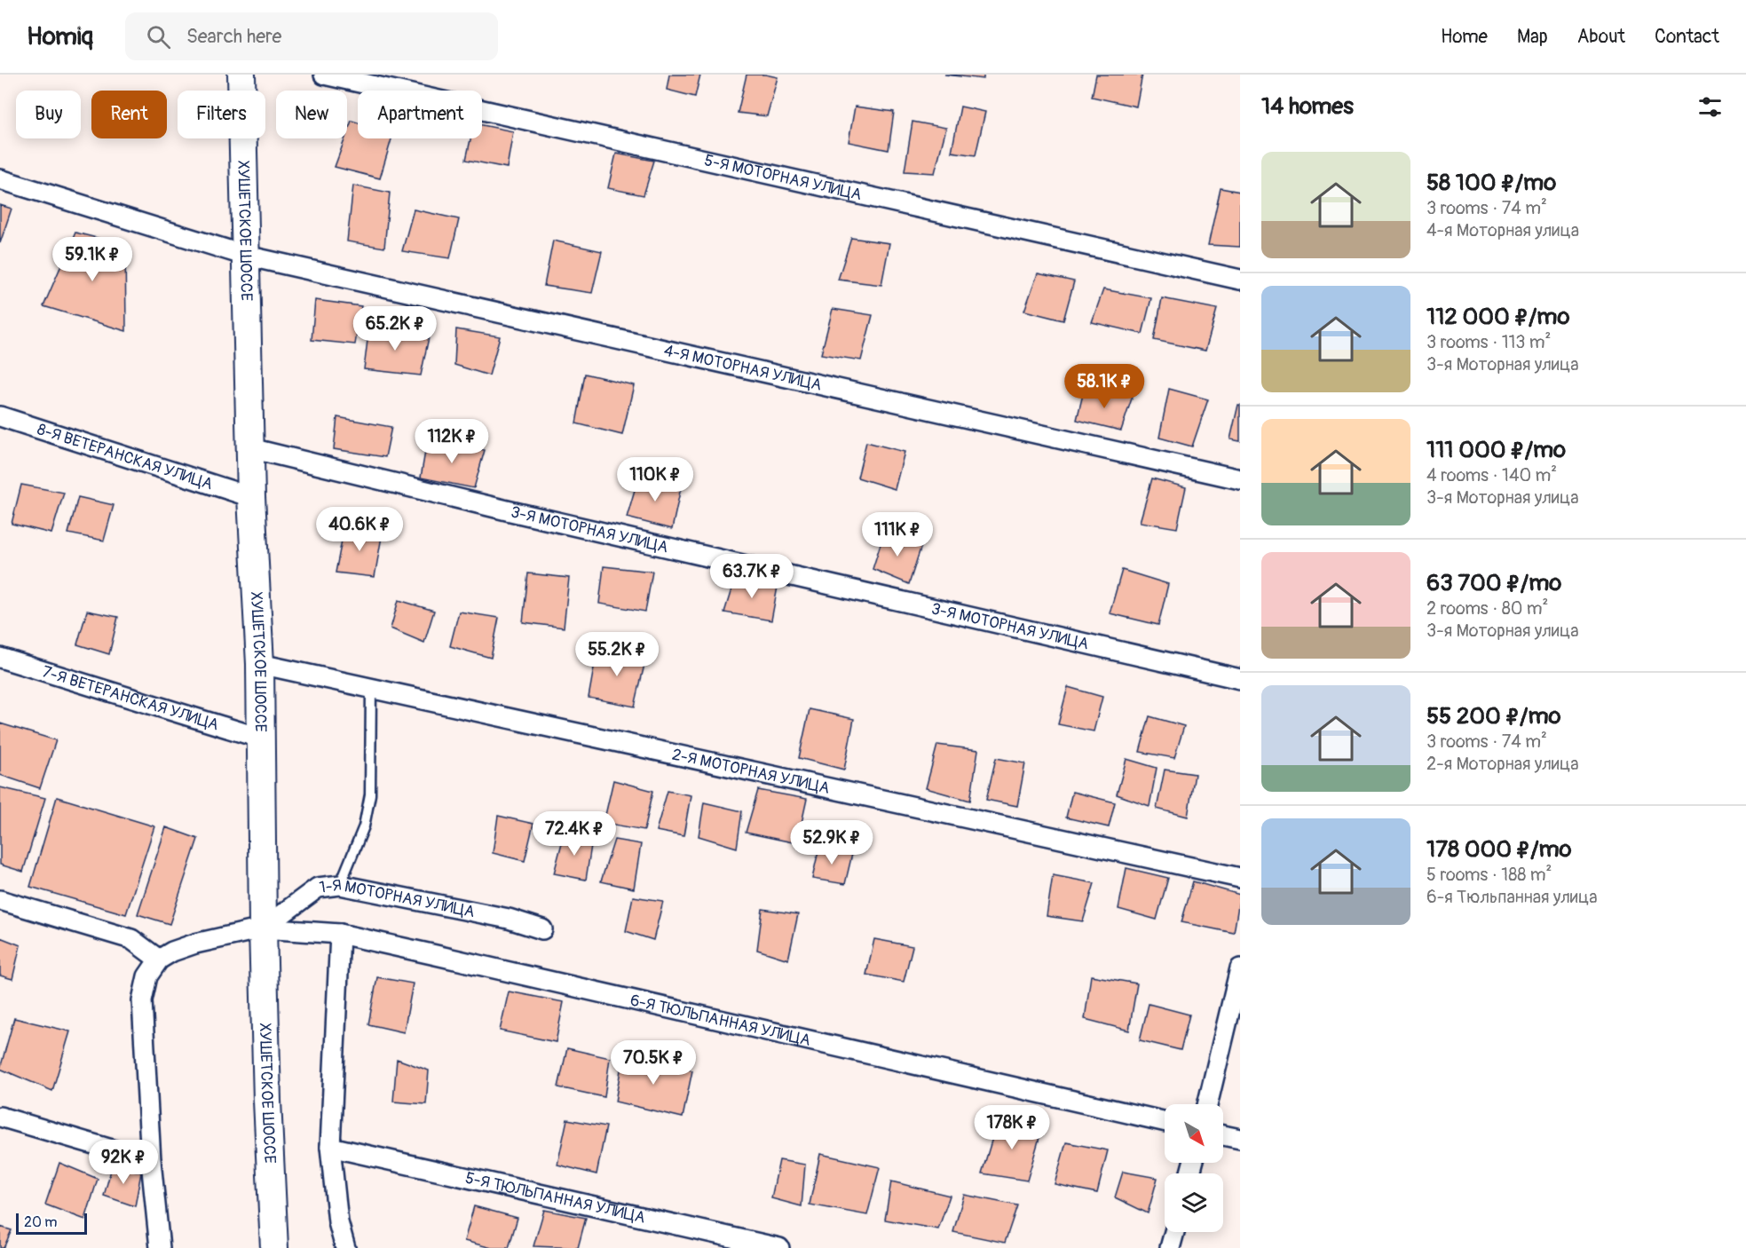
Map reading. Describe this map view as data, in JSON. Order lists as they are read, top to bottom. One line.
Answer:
{"streets":{"main road":["ХУШЕТСКОЕ ШОССЕ"],"street":["5-Я МОТОРНАЯ УЛИЦА","4-Я МОТОРНАЯ УЛИЦА","8-Я ВЕТЕРАНСКАЯ УЛИЦА","3-Я МОТОРНАЯ УЛИЦА","7-Я ВЕТЕРАНСКАЯ УЛИЦА","2-Я МОТОРНАЯ УЛИЦА","1-Я МОТОРНАЯ УЛИЦА","6-Я ТЮЛЬПАННАЯ УЛИЦА","5-Я ТЮЛЬПАННАЯ УЛИЦА"]},"crossings":[["ХУШЕТСКОЕ ШОССЕ","4-Я МОТОРНАЯ УЛИЦА"],["ХУШЕТСКОЕ ШОССЕ","8-Я ВЕТЕРАНСКАЯ УЛИЦА"],["ХУШЕТСКОЕ ШОССЕ","3-Я МОТОРНАЯ УЛИЦА"],["ХУШЕТСКОЕ ШОССЕ","7-Я ВЕТЕРАНСКАЯ УЛИЦА"],["ХУШЕТСКОЕ ШОССЕ","2-Я МОТОРНАЯ УЛИЦА"],["ХУШЕТСКОЕ ШОССЕ","1-Я МОТОРНАЯ УЛИЦА"],["ХУШЕТСКОЕ ШОССЕ","6-Я ТЮЛЬПАННАЯ УЛИЦА"],["1-Я МОТОРНАЯ УЛИЦА","6-Я ТЮЛЬПАННАЯ УЛИЦА"]],"scale_bar":"20 m","north":"bottom right","page":{"header":"Homiq","search":"Search here","nav":["Home","Map","About","Contact"],"heading":"14 homes","chip":["Buy","Rent","Filters","New","Apartment"],"list":[{"name":"58 100 ₽/mo","note":"3 rooms · 74 m² · 4-я Моторная улица"},{"name":"112 000 ₽/mo","note":"3 rooms · 113 m² · 3-я Моторная улица"},{"name":"111 000 ₽/mo","note":"4 rooms · 140 m² · 3-я Моторная улица"},{"name":"63 700 ₽/mo","note":"2 rooms · 80 m² · 3-я Моторная улица"},{"name":"55 200 ₽/mo","note":"3 rooms · 74 m² · 2-я Моторная улица"},{"name":"178 000 ₽/mo","note":"5 rooms · 188 m² · 6-я Тюльпанная улица"}],"price":["59.1K ₽","65.2K ₽","58.1K ₽","112K ₽","110K ₽","40.6K ₽","111K ₽","63.7K ₽","55.2K ₽","72.4K ₽","52.9K ₽","70.5K ₽","178K ₽","92K ₽"],"scale":"20 m"}}
